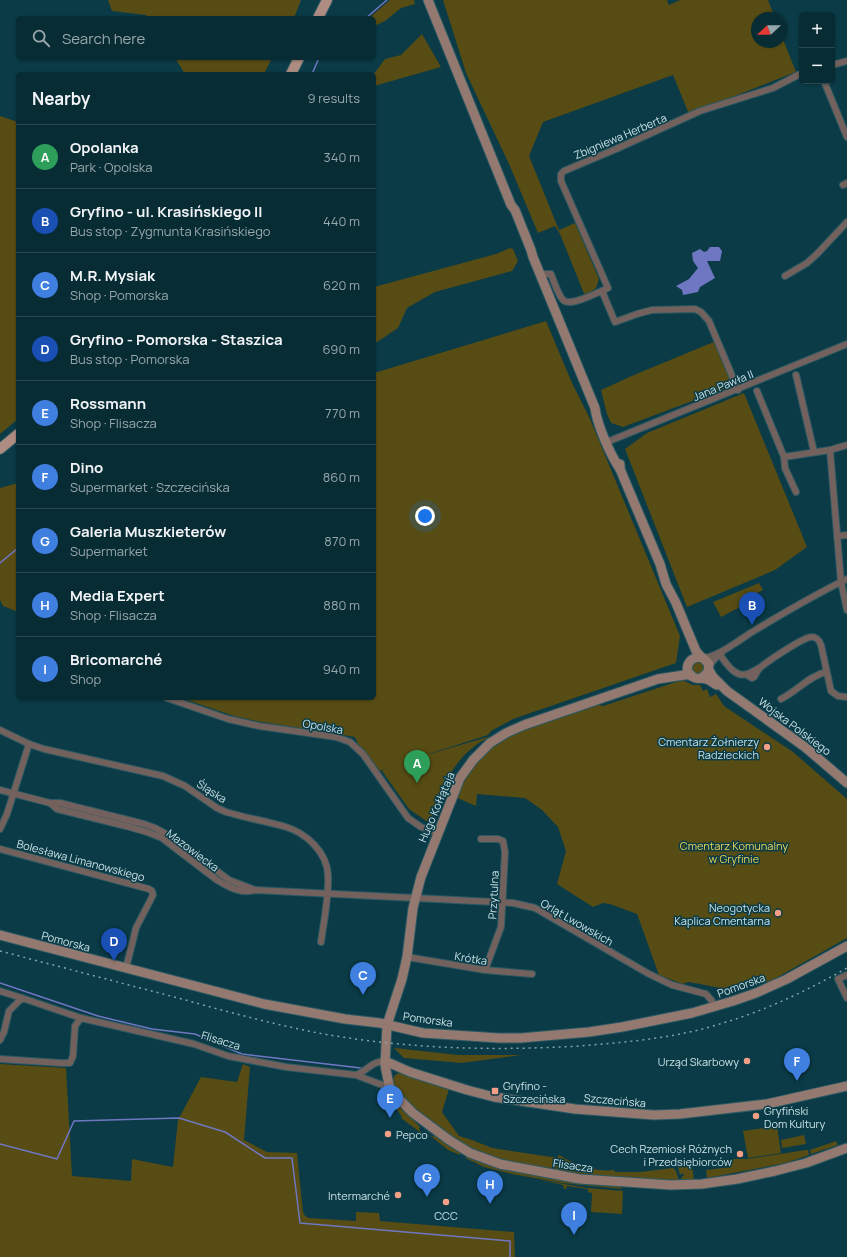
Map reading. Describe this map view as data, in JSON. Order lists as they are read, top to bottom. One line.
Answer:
{"streets":{"street":["Zbigniewa Herberta","Jana Pawła II","Opolska","Wojska Polskiego","Śląska","Hugo Kołłątaja","Mazowiecka","Bolesława Limanowskiego","Przytulna","Orląt Lwowskich","Pomorska","Krótka","Flisacza","Szczecińska"]},"crossings":[["Opolska","Hugo Kołłątaja"],["Wojska Polskiego","Hugo Kołłątaja"],["Śląska","Mazowiecka"],["Hugo Kołłątaja","Mazowiecka"],["Hugo Kołłątaja","Orląt Lwowskich"],["Hugo Kołłątaja","Pomorska"],["Hugo Kołłątaja","Krótka"],["Hugo Kołłątaja","Flisacza"],["Hugo Kołłątaja","Szczecińska"],["Mazowiecka","Orląt Lwowskich"],["Bolesława Limanowskiego","Pomorska"],["Przytulna","Orląt Lwowskich"],["Przytulna","Krótka"],["Orląt Lwowskich","Pomorska"],["Flisacza","Szczecińska"]],"parks":["Cmentarz Komunalny w Gryfinie"],"places":{"other":["Cmentarz Żołnierzy Radzieckich","Neogotycka Kaplica Cmentarna","Urząd Skarbowy","Gryfiński Dom Kultury","Pepco","Cech Rzemiosł Różnych i Przedsiębiorców","Intermarché","CCC"],"transit":["Gryfino - Szczecińska"]},"north":"left","page":{"map_buttons":["+","−"],"search":"Search here","heading":["Nearby","9 results"],"list":[{"mark":"A","name":"Opolanka","note":"Park · Opolska","value":"340 m"},{"mark":"B","name":"Gryfino - ul. Krasińskiego II","note":"Bus stop · Zygmunta Krasińskiego","value":"440 m"},{"mark":"C","name":"M.R. Mysiak","note":"Shop · Pomorska","value":"620 m"},{"mark":"D","name":"Gryfino - Pomorska - Staszica","note":"Bus stop · Pomorska","value":"690 m"},{"mark":"E","name":"Rossmann","note":"Shop · Flisacza","value":"770 m"},{"mark":"F","name":"Dino","note":"Supermarket · Szczecińska","value":"860 m"},{"mark":"G","name":"Galeria Muszkieterów","note":"Supermarket","value":"870 m"},{"mark":"H","name":"Media Expert","note":"Shop · Flisacza","value":"880 m"},{"mark":"I","name":"Bricomarché","note":"Shop","value":"940 m"}],"pins":["B","A","D","C","F","E","G","H","I"]}}
